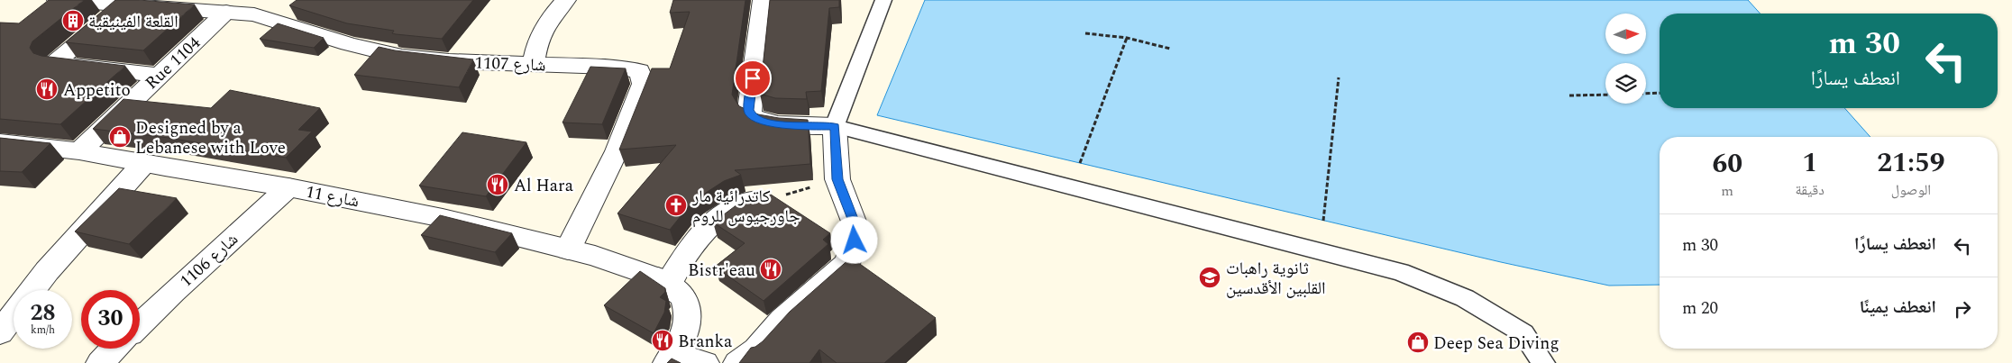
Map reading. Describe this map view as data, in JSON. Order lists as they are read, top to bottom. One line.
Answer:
{"streets":{"street":["Rue 1104","شارع 1107","شارع 11","شارع 1106"]},"crossings":[["Rue 1104","شارع 1107"],["Rue 1104","شارع 11"],["شارع 1107","شارع 11"],["شارع 11","شارع 1106"]],"places":{"building":["القلعة الفينيقية"],"restaurant":["Appetito","Al Hara","Bistr'eau","Branka"],"shop":["Designed by a Lebanese with Love","Deep Sea Diving"],"church":["كاتدرائية مار جاورجيوس للروم"],"school or university":["ثانوية راهبات القلبين الأقدسين"]},"north":"right","page":{"turn":["30 m","انعطف يسارًا"],"eta":["21:59","الوصول","1","دقيقة","60","m"],"list":[{"name":"انعطف يسارًا","value":"30 m"},{"name":"انعطف يمينًا","value":"20 m"}],"speed":"28 km/h","limit":"30"}}
